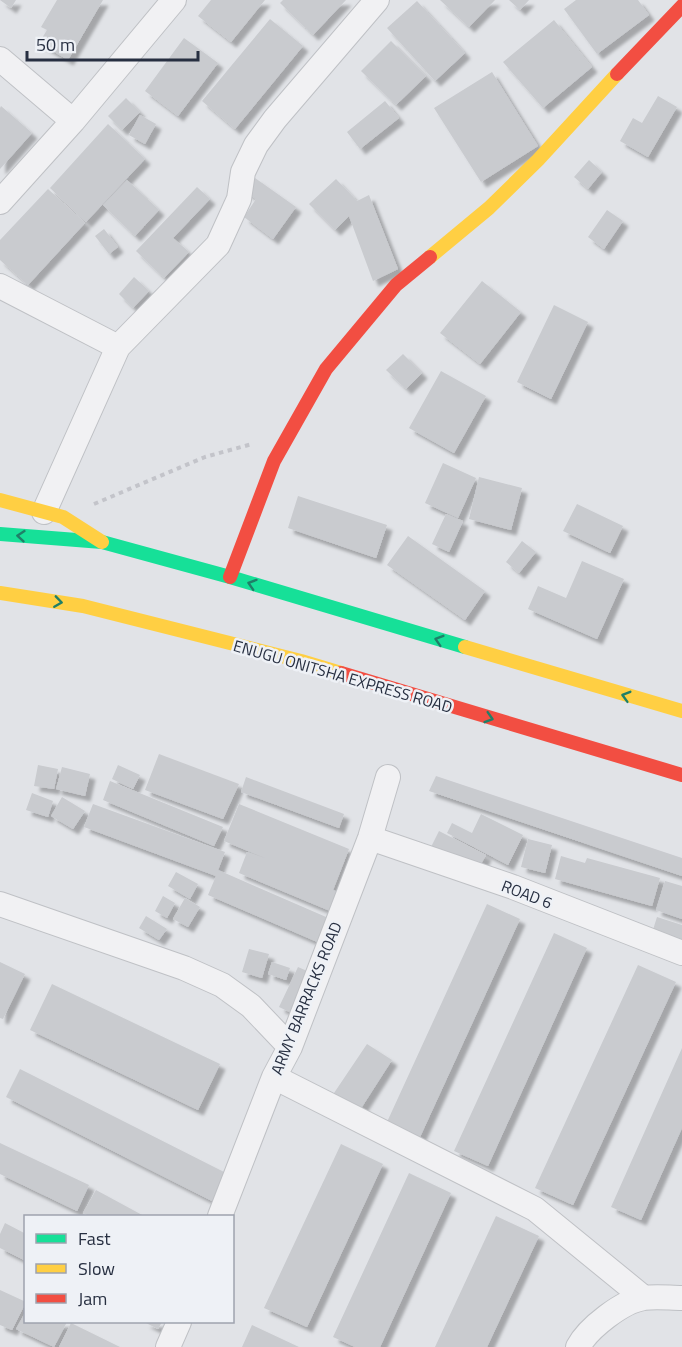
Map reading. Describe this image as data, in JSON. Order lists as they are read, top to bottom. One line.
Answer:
{"streets":{"main road":["ENUGU ONITSHA EXPRESS ROAD"],"street":["ROAD 6","ARMY BARRACKS ROAD"]},"crossings":[["ROAD 6","ARMY BARRACKS ROAD"]],"legend":["Fast","Slow","Jam"],"scale_bar":"50 m"}
